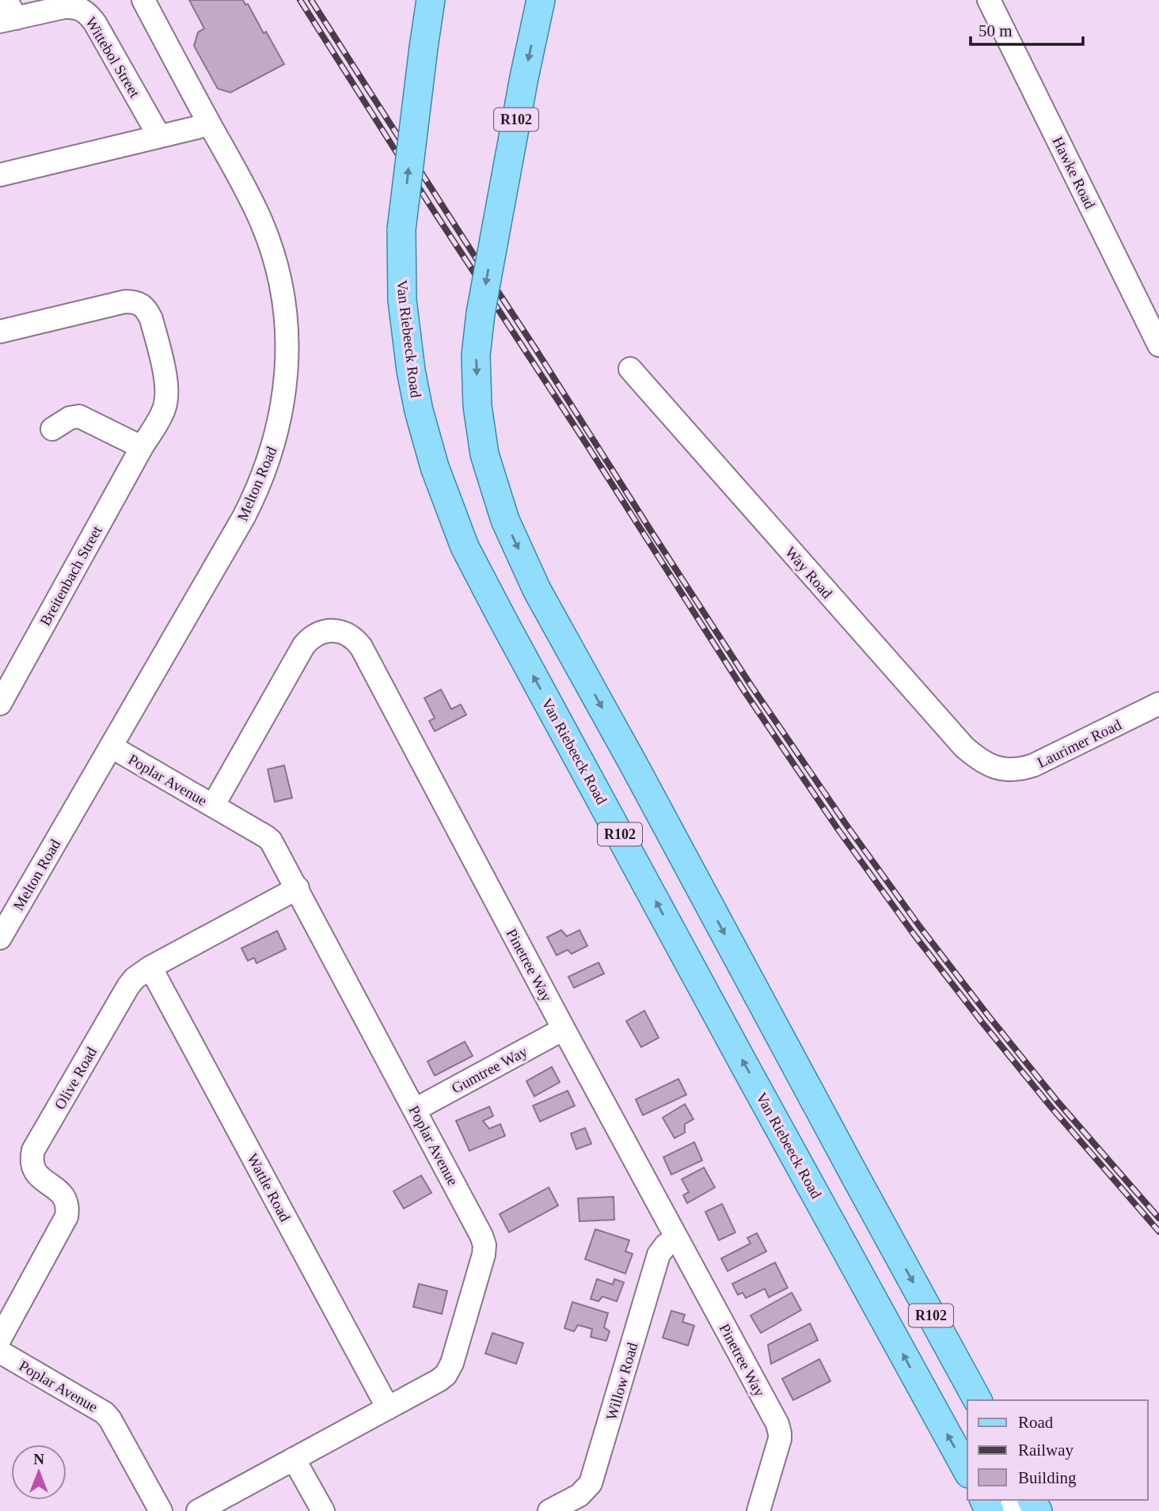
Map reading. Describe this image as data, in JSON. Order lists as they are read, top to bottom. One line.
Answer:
{"streets":{"main road":["R102","Van Riebeeck Road"],"street":["Wittebol Street","Hawke Road","Melton Road","Way Road","Breitenbach Street","Laurimer Road","Poplar Avenue","Pinetree Way","Gumtree Way","Olive Road","Wattle Road","Willow Road"]},"crossings":[["Melton Road","Poplar Avenue"],["Way Road","Laurimer Road"],["Poplar Avenue","Pinetree Way"],["Poplar Avenue","Gumtree Way"],["Poplar Avenue","Olive Road"],["Poplar Avenue","Wattle Road"],["Pinetree Way","Gumtree Way"],["Pinetree Way","Willow Road"],["Olive Road","Wattle Road"]],"legend":["Road","Railway","Building"],"scale_bar":"50 m","north":"top"}
